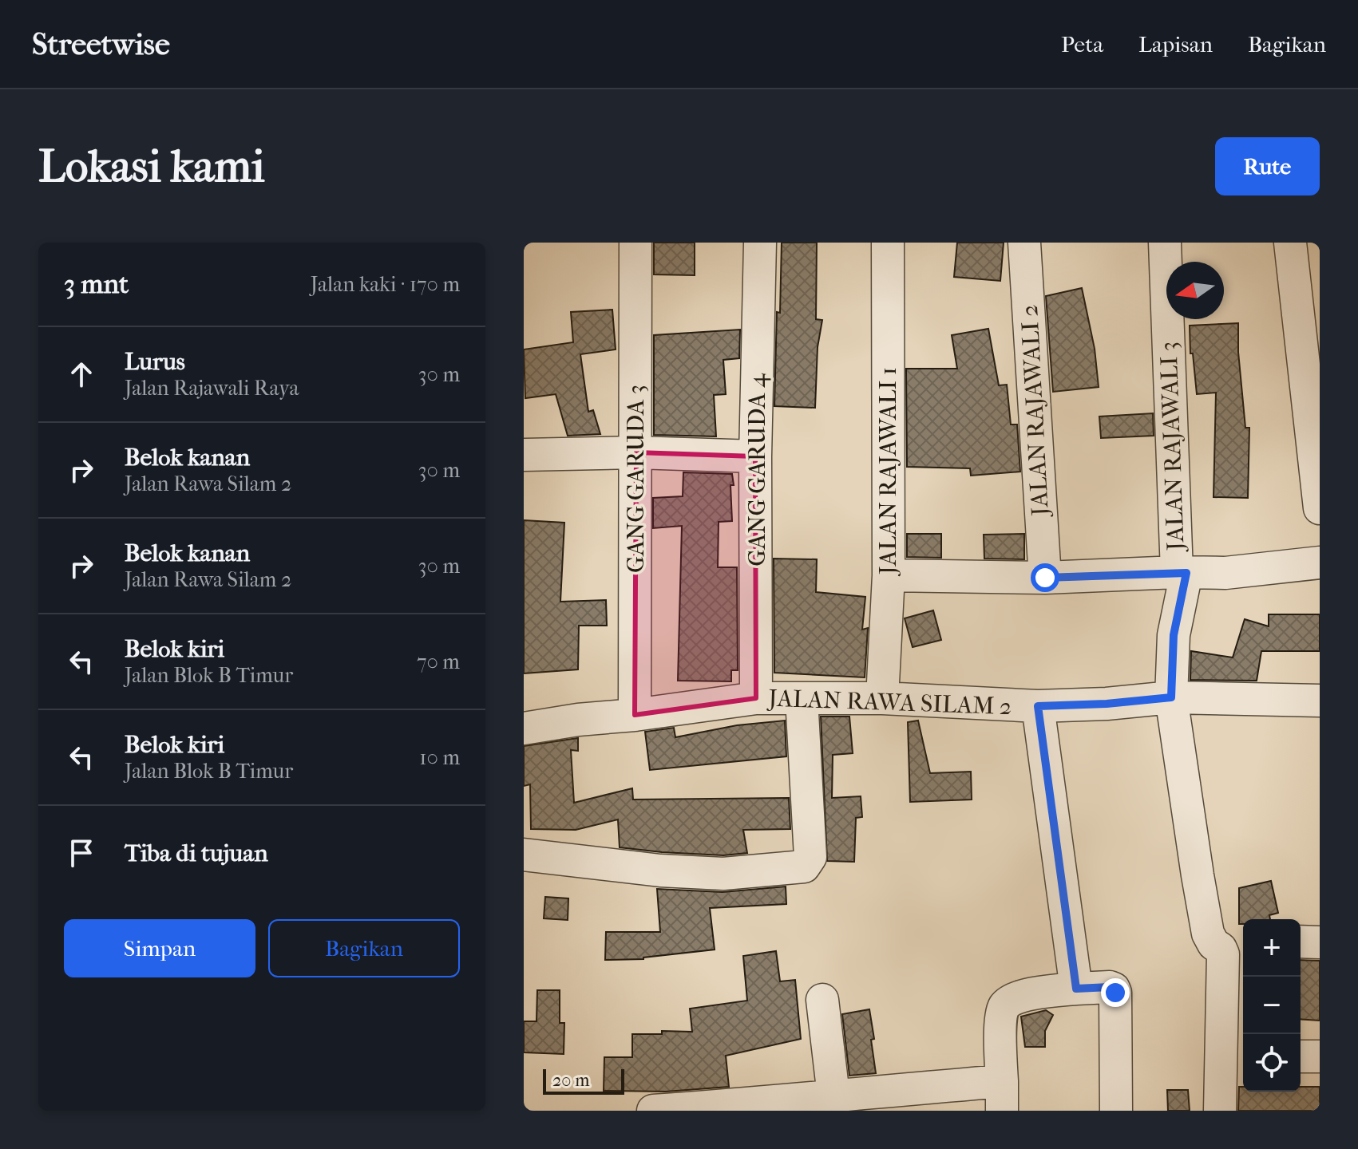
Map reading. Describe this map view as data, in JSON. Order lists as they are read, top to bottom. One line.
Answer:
{"streets":{"street":["JALAN RAJAWALI 2","JALAN RAJAWALI 3","GANG GARUDA 4","JALAN RAJAWALI 1","GANG GARUDA 3","JALAN RAWA SILAM 2"]},"crossings":[["GANG GARUDA 4","JALAN RAWA SILAM 2"],["JALAN RAJAWALI 1","JALAN RAWA SILAM 2"],["GANG GARUDA 3","JALAN RAWA SILAM 2"]],"scale_bar":"20 m","north":"left","page":{"header":"Streetwise","nav":["Peta","Lapisan","Bagikan"],"buttons":["Rute",["Simpan","Bagikan"]],"title":"Lokasi kami","heading":["3 mnt","Jalan kaki · 170 m"],"list":[["Lurus","Jalan Rajawali Raya","30 m"],["Belok kanan","Jalan Rawa Silam 2","30 m"],["Belok kanan","Jalan Rawa Silam 2","30 m"],["Belok kiri","Jalan Blok B Timur","70 m"],["Belok kiri","Jalan Blok B Timur","10 m"],"Tiba di tujuan"],"map_buttons":["+","−"],"scale":"20 m"}}
